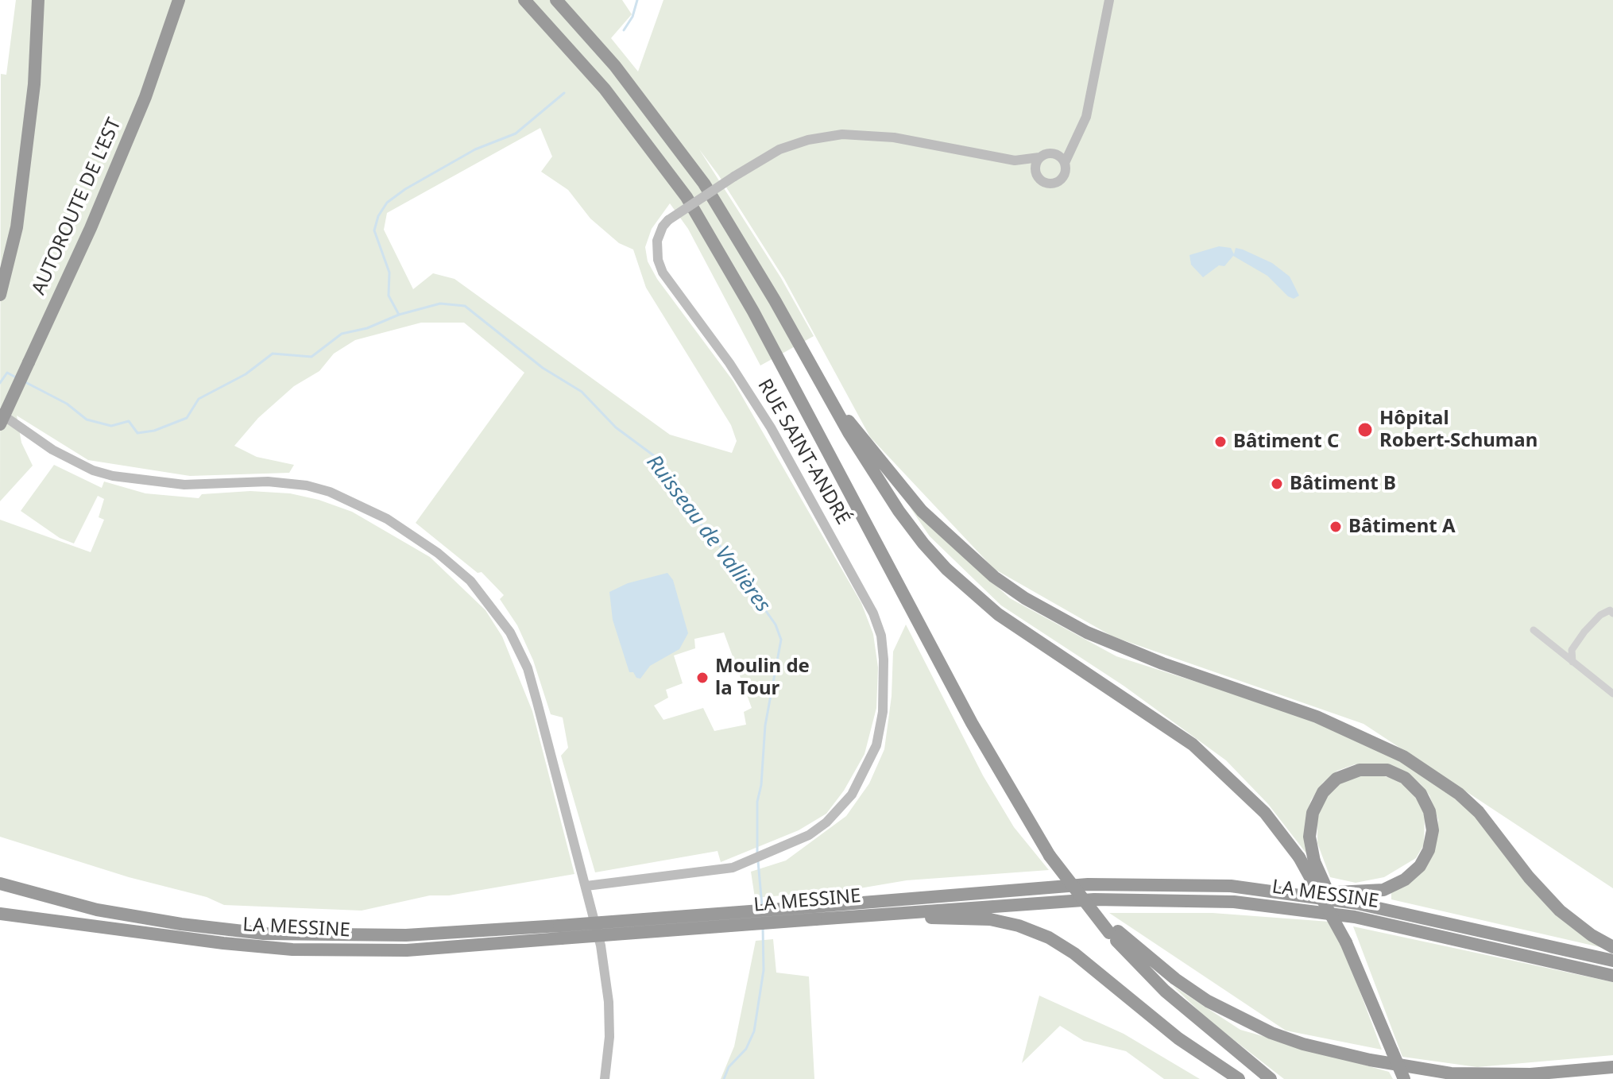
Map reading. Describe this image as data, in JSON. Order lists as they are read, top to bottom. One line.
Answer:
{"streets":{"highway":["AUTOROUTE DE L’EST","LA MESSINE"],"street":["RUE SAINT-ANDRÉ"]},"water":["Ruisseau de Vallières"],"places":["Hôpital Robert-Schuman","Bâtiment C","Bâtiment B","Bâtiment A","Moulin de la Tour"]}
